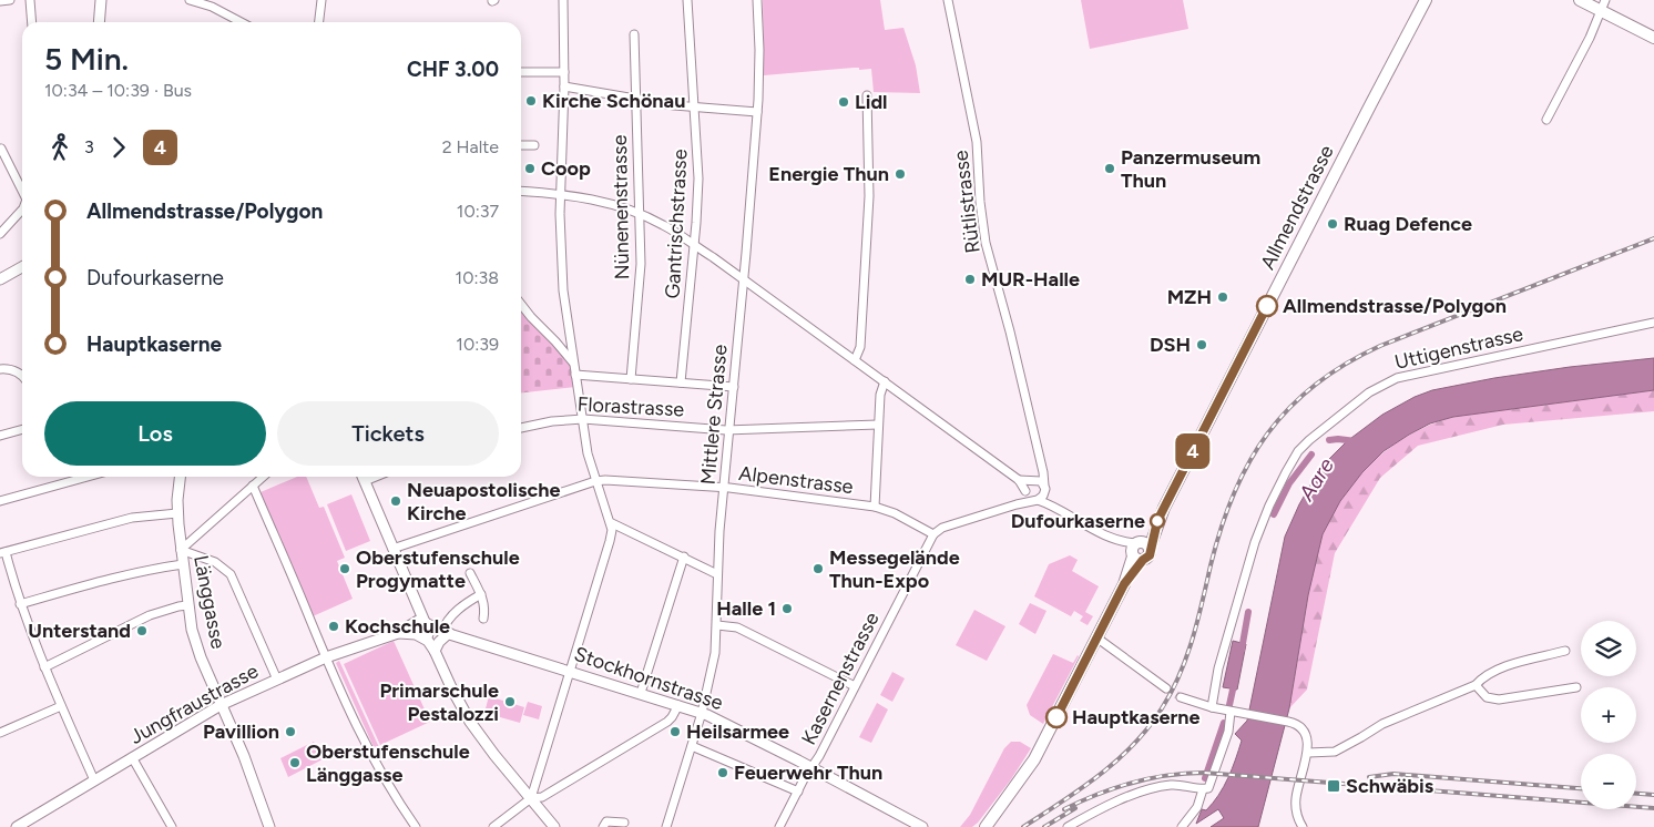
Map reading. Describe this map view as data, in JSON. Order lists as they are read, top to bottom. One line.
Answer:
{"streets":{"main road":["Allmendstrasse"],"street":["Rütlistrasse","Nünenenstrasse","Gantrischstrasse","Uttigenstrasse","Florastrasse","Mittlere Strasse","Alpenstrasse","Länggasse","Stockhornstrasse","Kasernenstrasse","Jungfraustrasse"]},"crossings":[["Florastrasse","Mittlere Strasse"],["Mittlere Strasse","Alpenstrasse"],["Mittlere Strasse","Stockhornstrasse"],["Alpenstrasse","Kasernenstrasse"],["Länggasse","Jungfraustrasse"],["Stockhornstrasse","Kasernenstrasse"],["Stockhornstrasse","Jungfraustrasse"]],"water":["Aare"],"places":{"other":["Kirche Schönau","Lidl","Coop","Panzermuseum Thun","Energie Thun","Ruag Defence","MUR-Halle","MZH","Allmendstrasse/Polygon","DSH","Neuapostolische Kirche","Dufourkaserne","Oberstufenschule Progymatte","Messegelände Thun-Expo","Halle 1","Kochschule","Unterstand","Primarschule Pestalozzi","Hauptkaserne","Pavillion","Heilsarmee","Oberstufenschule Länggasse","Feuerwehr Thun"],"transit":["Schwäbis"]},"lines":["bus line 4"],"page":{"on_map":"4","heading":["5 Min.","10:34 – 10:39 · Bus","CHF 3.00"],"legs":["3","4","2 Halte"],"list":[{"name":"Allmendstrasse/Polygon","value":"10:37"},{"name":"Dufourkaserne","value":"10:38"},{"name":"Hauptkaserne","value":"10:39"}],"buttons":["Los","Tickets"],"map_buttons":["+","−"]}}
